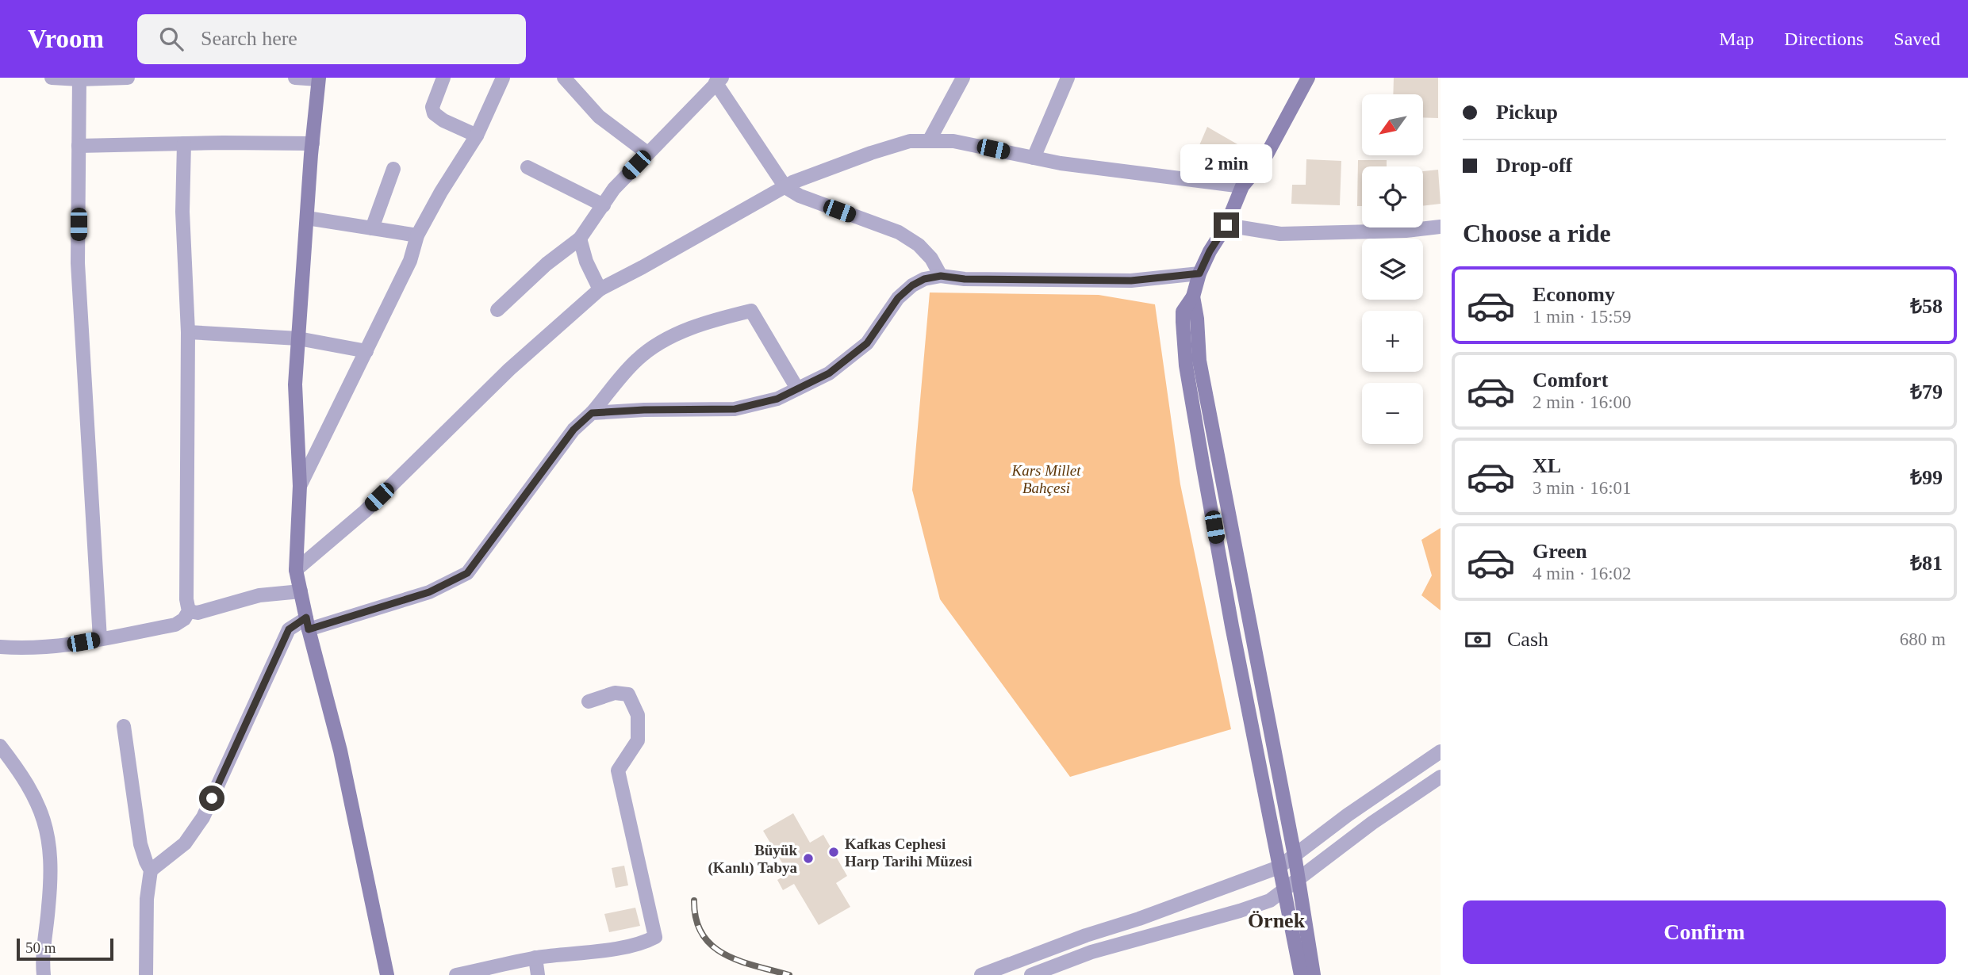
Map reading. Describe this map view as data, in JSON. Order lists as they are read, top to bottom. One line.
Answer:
{"districts":["Örnek"],"parks":["Kars Millet Bahçesi"],"places":["Kafkas Cephesi Harp Tarihi Müzesi","Büyük (Kanlı) Tabya"],"scale_bar":"50 m","north":"bottom left","page":{"header":"Vroom","search":"Search here","nav":["Map","Directions","Saved"],"banner":["Pickup","Drop-off"],"map_buttons":["+","−"],"bubble":"2 min","heading":"Choose a ride","list":[{"name":"Economy","note":"1 min · 15:59","value":"₺58"},{"name":"Comfort","note":"2 min · 16:00","value":"₺79"},{"name":"XL","note":"3 min · 16:01","value":"₺99"},{"name":"Green","note":"4 min · 16:02","value":"₺81"}],"pay":["Cash","680 m"],"buttons":"Confirm","scale":"50 m"}}
